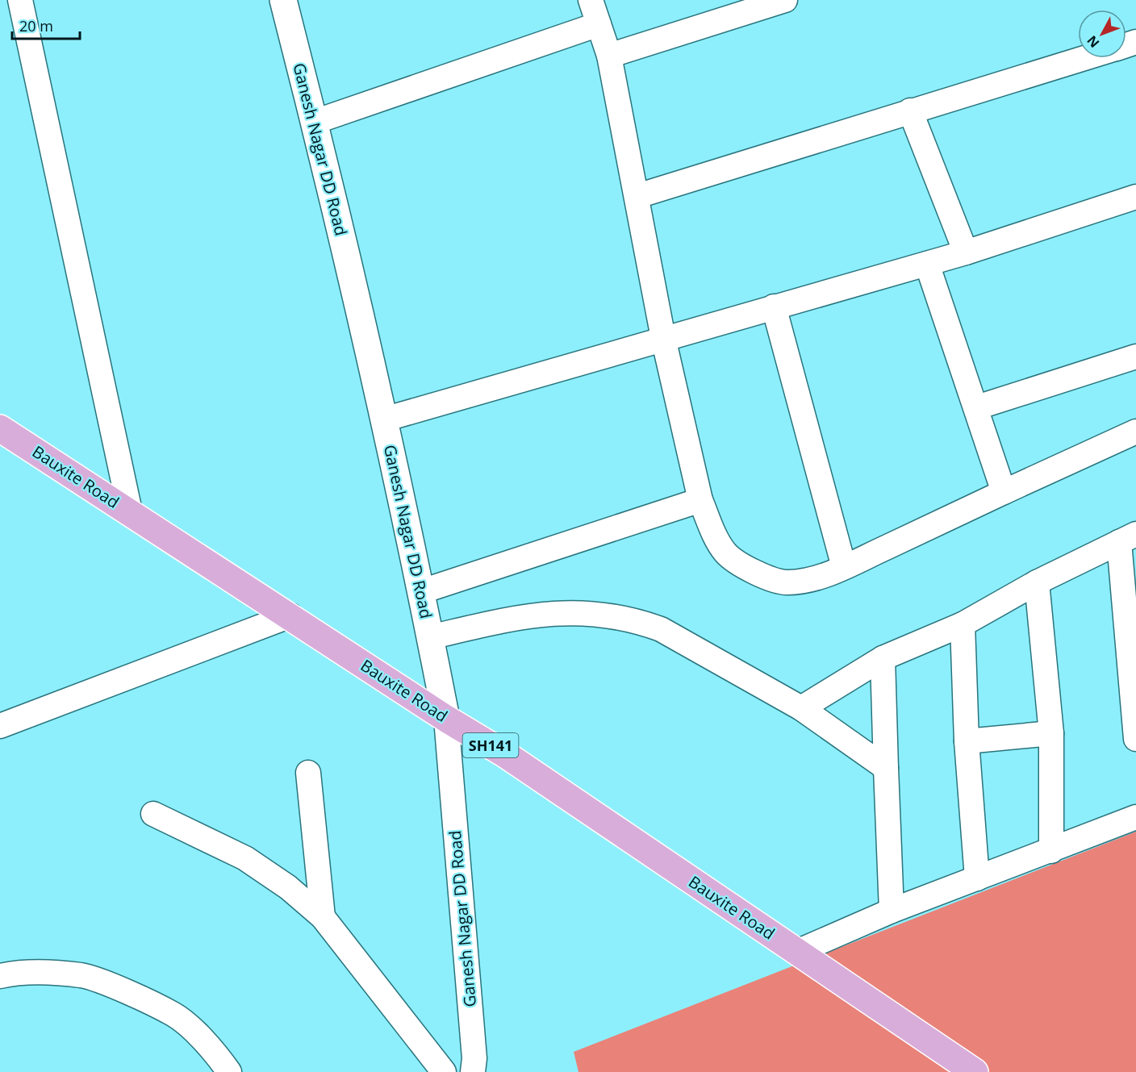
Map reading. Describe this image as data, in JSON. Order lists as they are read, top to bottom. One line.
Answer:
{"streets":{"main road":["Bauxite Road","SH141"],"street":["Ganesh Nagar DD Road"]},"crossings":[["Ganesh Nagar DD Road","Bauxite Road"]],"scale_bar":"20 m","north":"bottom left"}
